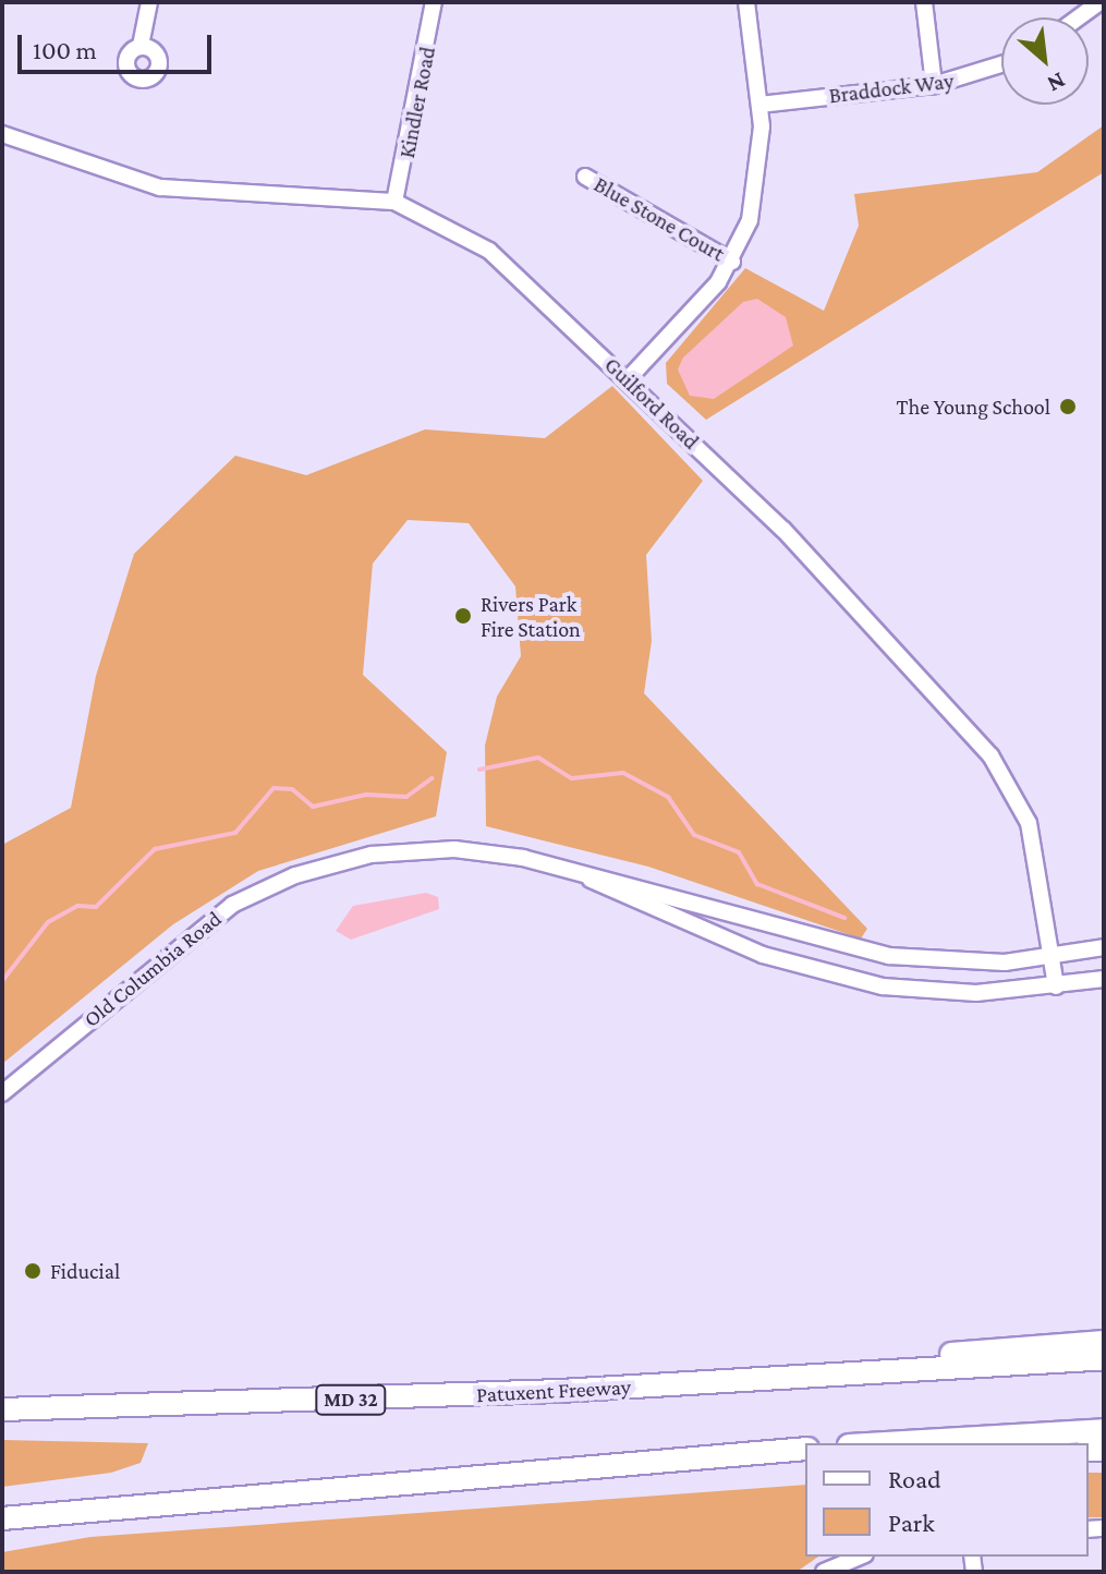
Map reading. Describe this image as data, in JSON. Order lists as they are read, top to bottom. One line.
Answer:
{"streets":{"highway":["Patuxent Freeway","MD 32"],"street":["Braddock Way","Kindler Road","Blue Stone Court","Guilford Road","Old Columbia Road"]},"crossings":[["Kindler Road","Guilford Road"],["Guilford Road","Old Columbia Road"]],"places":["The Young School","Rivers Park Fire Station","Fiducial"],"legend":["Road","Park"],"scale_bar":"100 m","north":"bottom right"}
